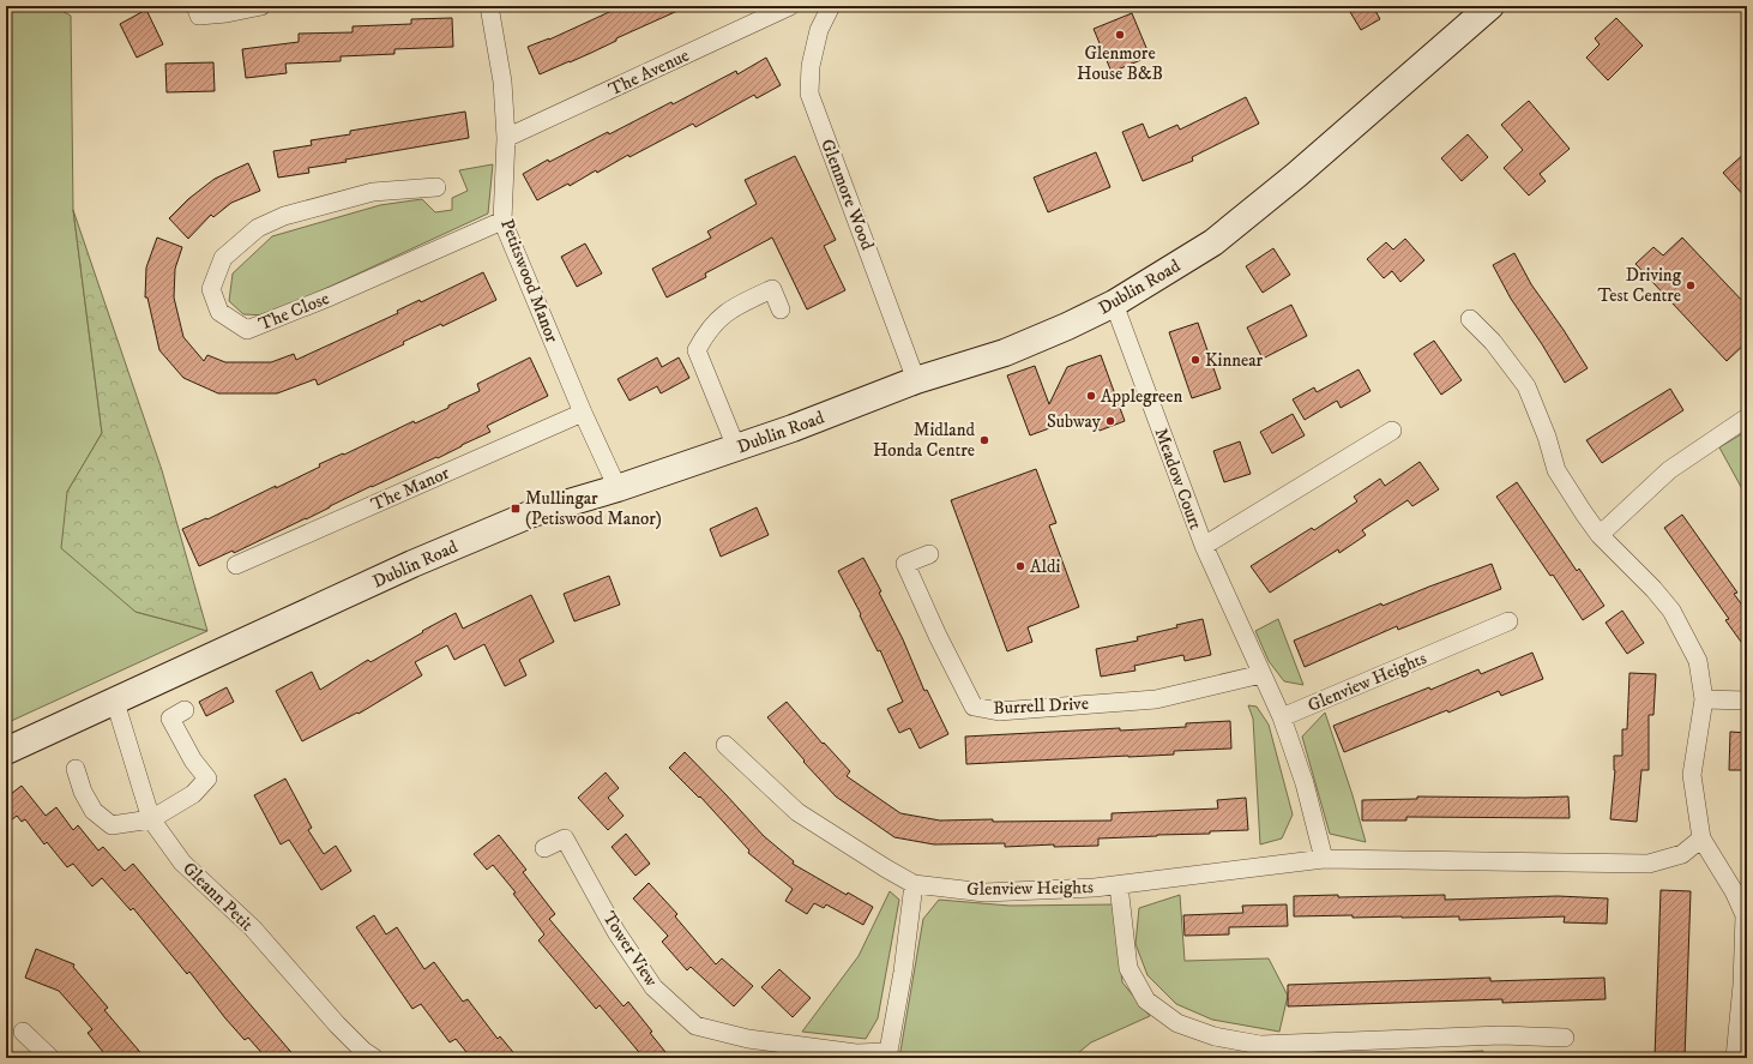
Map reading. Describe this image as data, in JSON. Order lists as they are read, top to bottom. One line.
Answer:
{"streets":{"main road":["Dublin Road"],"street":["The Avenue","Glenmore Wood","Petitswood Manor","The Close","Meadow Court","The Manor","Glenview Heights","Burrell Drive","Gleann Petit","Tower View"]},"crossings":[["The Avenue","Petitswood Manor"],["Glenmore Wood","Dublin Road"],["Petitswood Manor","Dublin Road"],["Petitswood Manor","The Close"],["Petitswood Manor","The Manor"],["Dublin Road","Meadow Court"],["Dublin Road","Gleann Petit"],["Meadow Court","Glenview Heights"],["Meadow Court","Burrell Drive"],["Glenview Heights","Tower View"]],"places":{"other":["Glenmore House B&B","Driving Test Centre","Kinnear","Applegreen","Subway","Midland Honda Centre","Aldi"],"transit":["Mullingar (Petiswood Manor)"]}}
